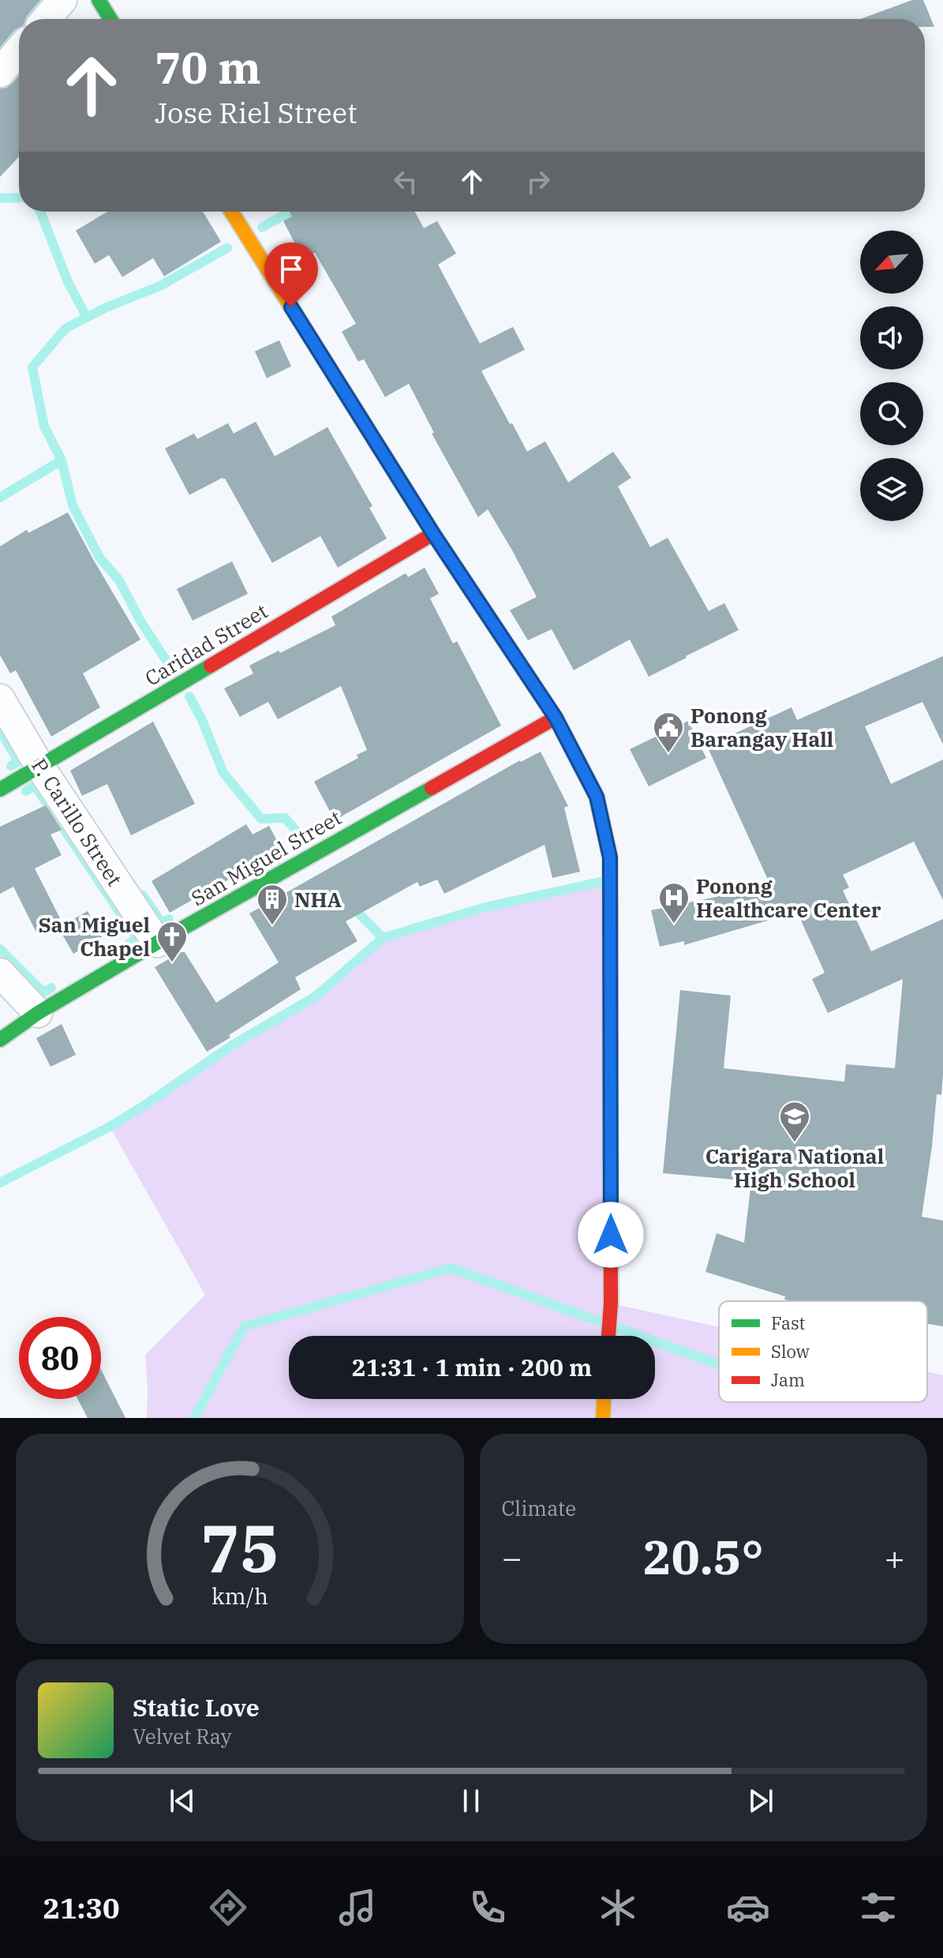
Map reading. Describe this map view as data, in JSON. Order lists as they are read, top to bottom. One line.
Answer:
{"streets":{"main road":["Caridad Street","San Miguel Street"],"street":["P. Carillo Street"]},"crossings":[["Caridad Street","P. Carillo Street"],["P. Carillo Street","San Miguel Street"]],"places":{"public building":["Ponong Barangay Hall"],"hospital":["Ponong Healthcare Center"],"building":["NHA"],"church":["San Miguel Chapel"],"school or university":["Carigara National High School"]},"legend":["Fast","Slow","Jam"],"north":"bottom left","page":{"turn":["70 m","Jose Riel Street"],"limit":"80","trip":"21:31 · 1 min · 200 m","tile":"Climate","heat":["−","20.5°","+"],"song":["Static Love","Velvet Ray"],"tabs":"21:30","gauge":["75","km/h"]}}
